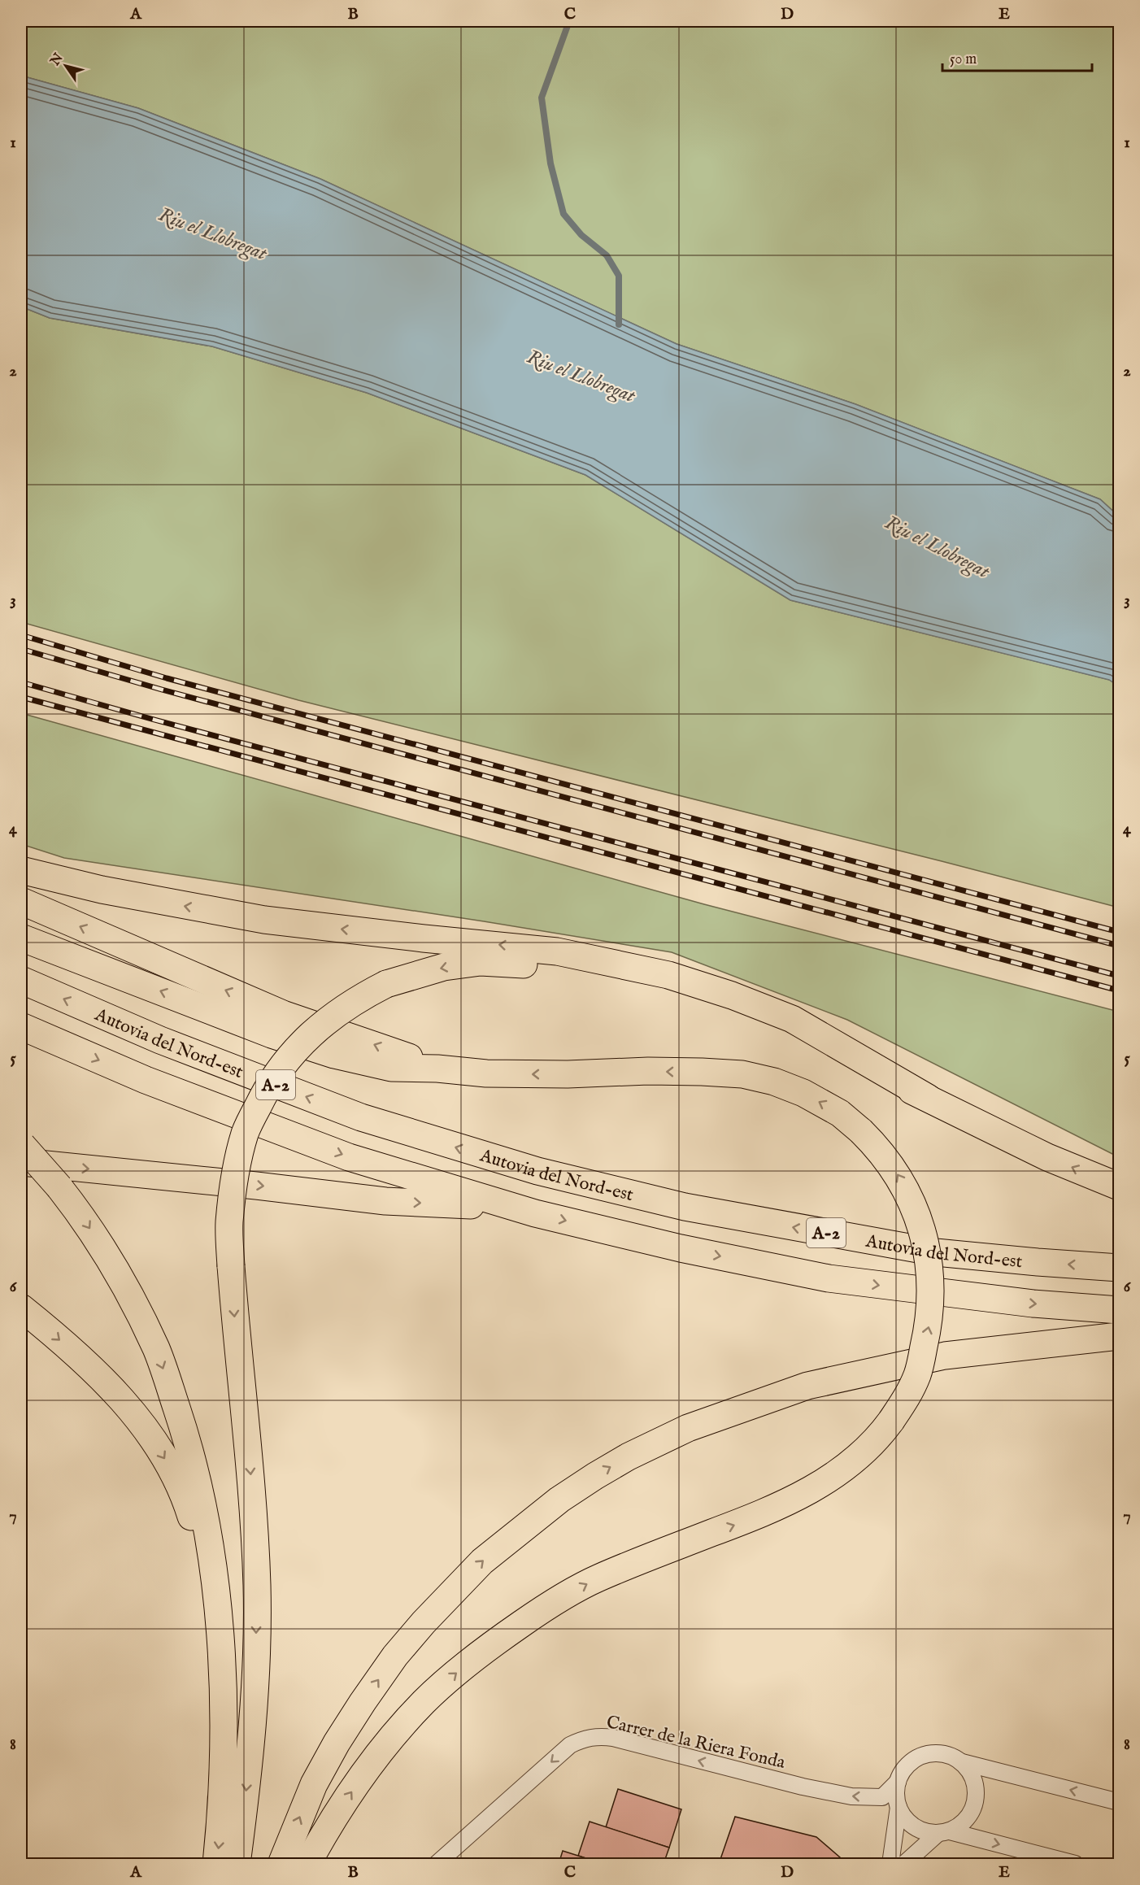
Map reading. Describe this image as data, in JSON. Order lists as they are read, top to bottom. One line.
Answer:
{"streets":{"highway":["Autovia del Nord-est","A-2"],"street":["Carrer de la Riera Fonda"]},"one_way":["Carrer de la Riera Fonda"],"water":["Riu el Llobregat"],"scale_bar":"50 m","north":"top left","grid":{"columns":["A","B","C","D","E"],"rows":["1","2","3","4","5","6","7","8"]}}
